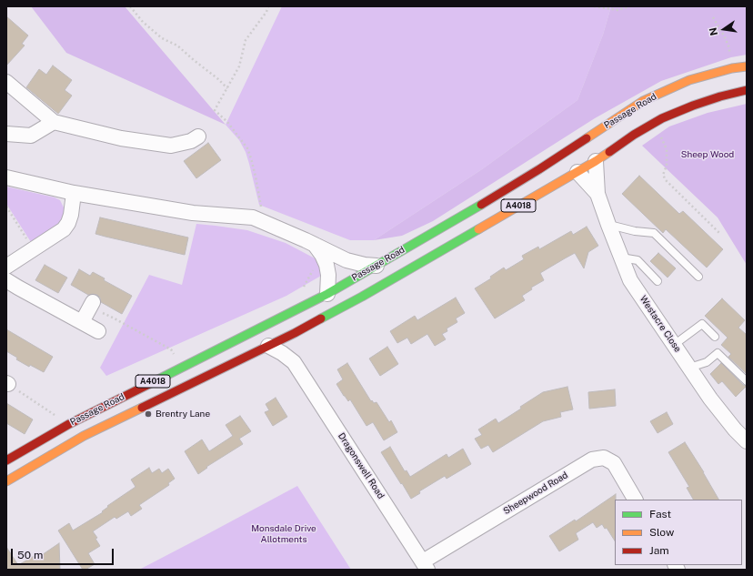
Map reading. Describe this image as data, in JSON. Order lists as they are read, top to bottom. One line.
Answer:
{"streets":{"main road":["Passage Road","A4018"],"street":["Westacre Close","Dragonswell Road","Sheepwood Road"]},"crossings":[["Passage Road","Westacre Close"],["Passage Road","Dragonswell Road"],["Dragonswell Road","Sheepwood Road"]],"parks":["Sheep Wood","Monsdale Drive Allotments"],"places":["Brentry Lane"],"legend":["Fast","Slow","Jam"],"scale_bar":"50 m","north":"left"}
